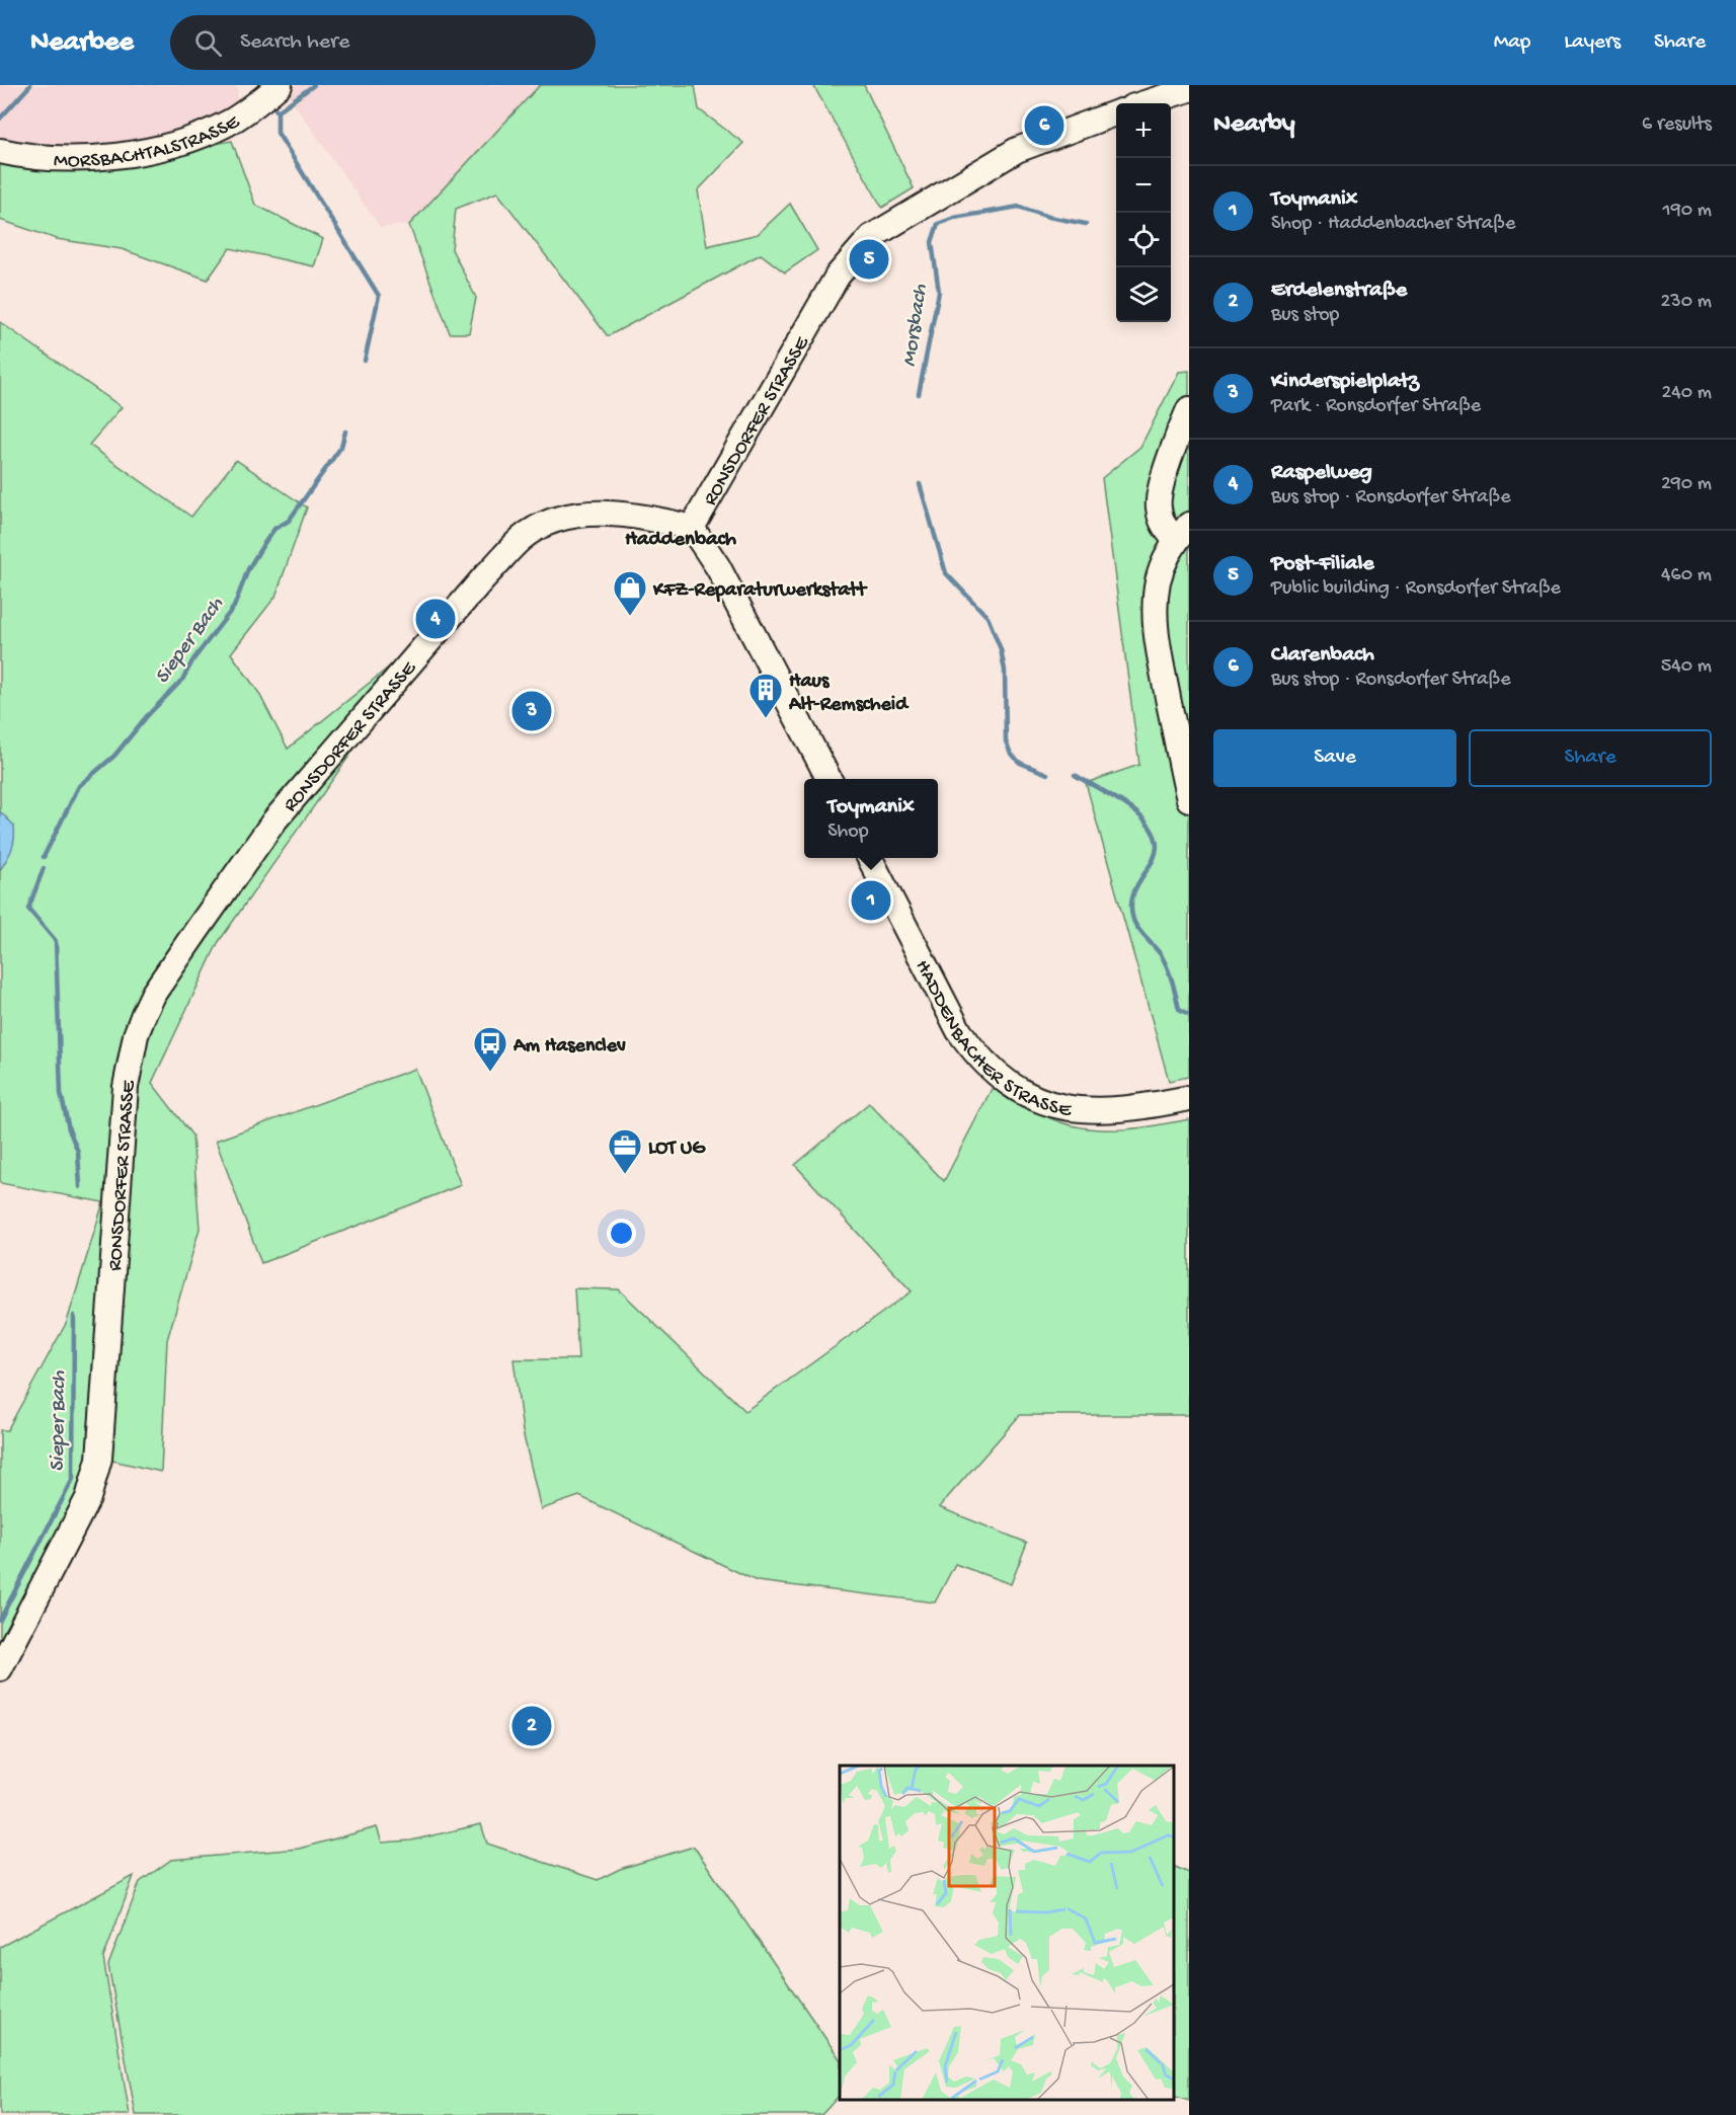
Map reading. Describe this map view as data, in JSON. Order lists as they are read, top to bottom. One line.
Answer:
{"streets":{"main road":["MORSBACHTALSTRASSE","RONSDORFER STRASSE","HADDENBACHER STRASSE"]},"districts":["Haddenbach"],"water":["Morsbach","Sieper Bach"],"places":{"shop":["KFZ-Reparaturwerkstatt"],"building":["Haus Alt-Remscheid"],"bus stop":["Am Hasenclev"],"office":["LOT UG"]},"page":{"header":"Nearbee","search":"Search here","nav":["Map","Layers","Share"],"heading":["Nearby","6 results"],"map_buttons":["+","−"],"pins":["6","5","4","3","1","2"],"list":[{"mark":"1","name":"Toymanix","note":"Shop · Haddenbacher Straße","value":"190 m"},{"mark":"2","name":"Erdelenstraße","note":"Bus stop","value":"230 m"},{"mark":"3","name":"Kinderspielplatz","note":"Park · Ronsdorfer Straße","value":"240 m"},{"mark":"4","name":"Raspelweg","note":"Bus stop · Ronsdorfer Straße","value":"290 m"},{"mark":"5","name":"Post-Filiale","note":"Public building · Ronsdorfer Straße","value":"460 m"},{"mark":"6","name":"Clarenbach","note":"Bus stop · Ronsdorfer Straße","value":"540 m"}],"buttons":["Save","Share"],"popup":["Toymanix","Shop"]}}
